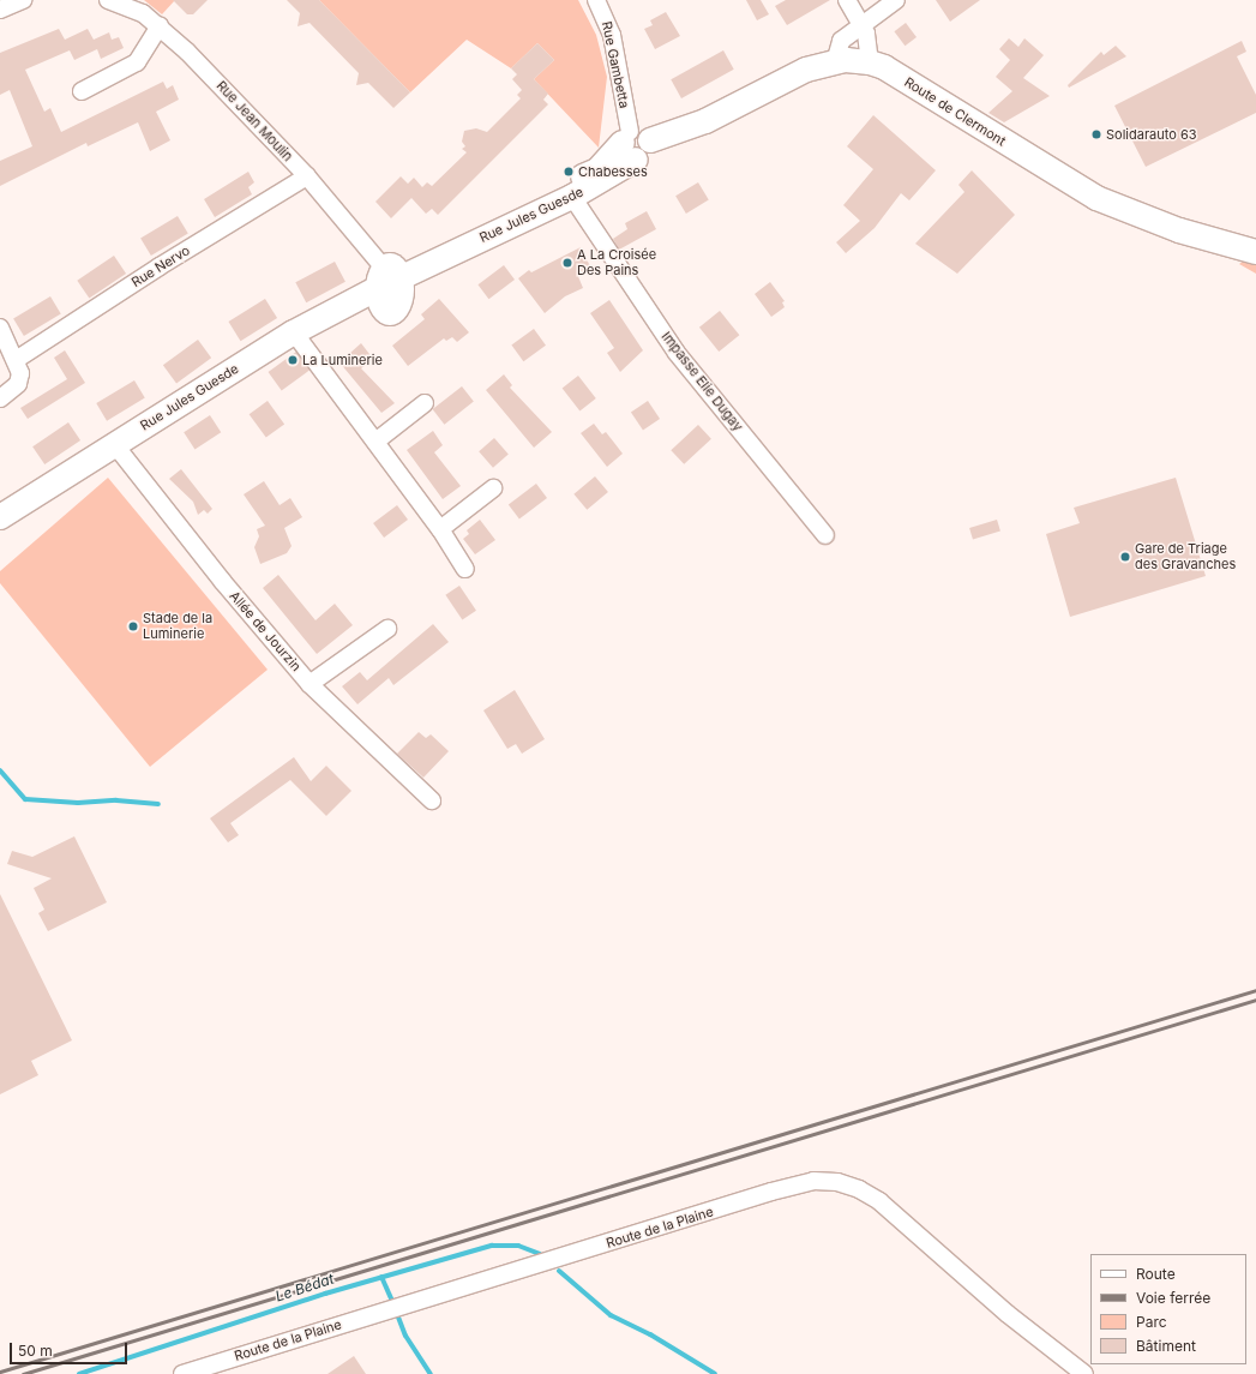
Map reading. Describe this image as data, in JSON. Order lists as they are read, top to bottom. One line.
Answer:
{"streets":{"main road":["Route de Clermont","Rue Jules Guesde"],"street":["Rue Gambetta","Rue Jean Moulin","Rue Nervo","Impasse Elie Dugay","Allée de Jourzin","Route de la Plaine"]},"crossings":[["Rue Gambetta","Route de Clermont"],["Rue Gambetta","Rue Jules Guesde"],["Route de Clermont","Rue Jules Guesde"],["Rue Jean Moulin","Rue Jules Guesde"],["Rue Jean Moulin","Rue Nervo"],["Rue Jules Guesde","Impasse Elie Dugay"],["Rue Jules Guesde","Allée de Jourzin"]],"water":["Le Bédat"],"places":["Solidarauto 63","Chabesses","A La Croisée Des Pains","La Luminerie","Gare de Triage des Gravanches","Stade de la Luminerie"],"legend":["Route","Voie ferrée","Parc","Bâtiment"],"scale_bar":"50 m"}
